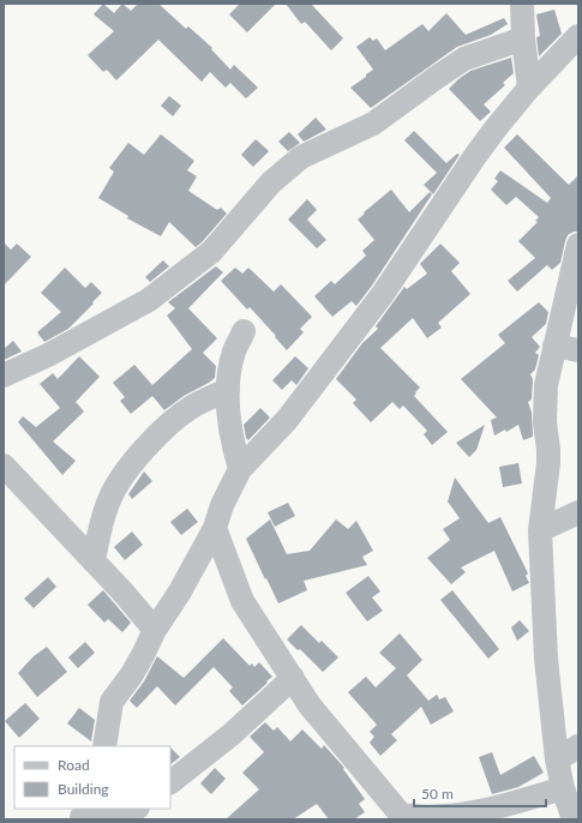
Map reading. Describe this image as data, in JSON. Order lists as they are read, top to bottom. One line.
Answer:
{"legend":["Road","Building"],"scale_bar":"50 m"}
